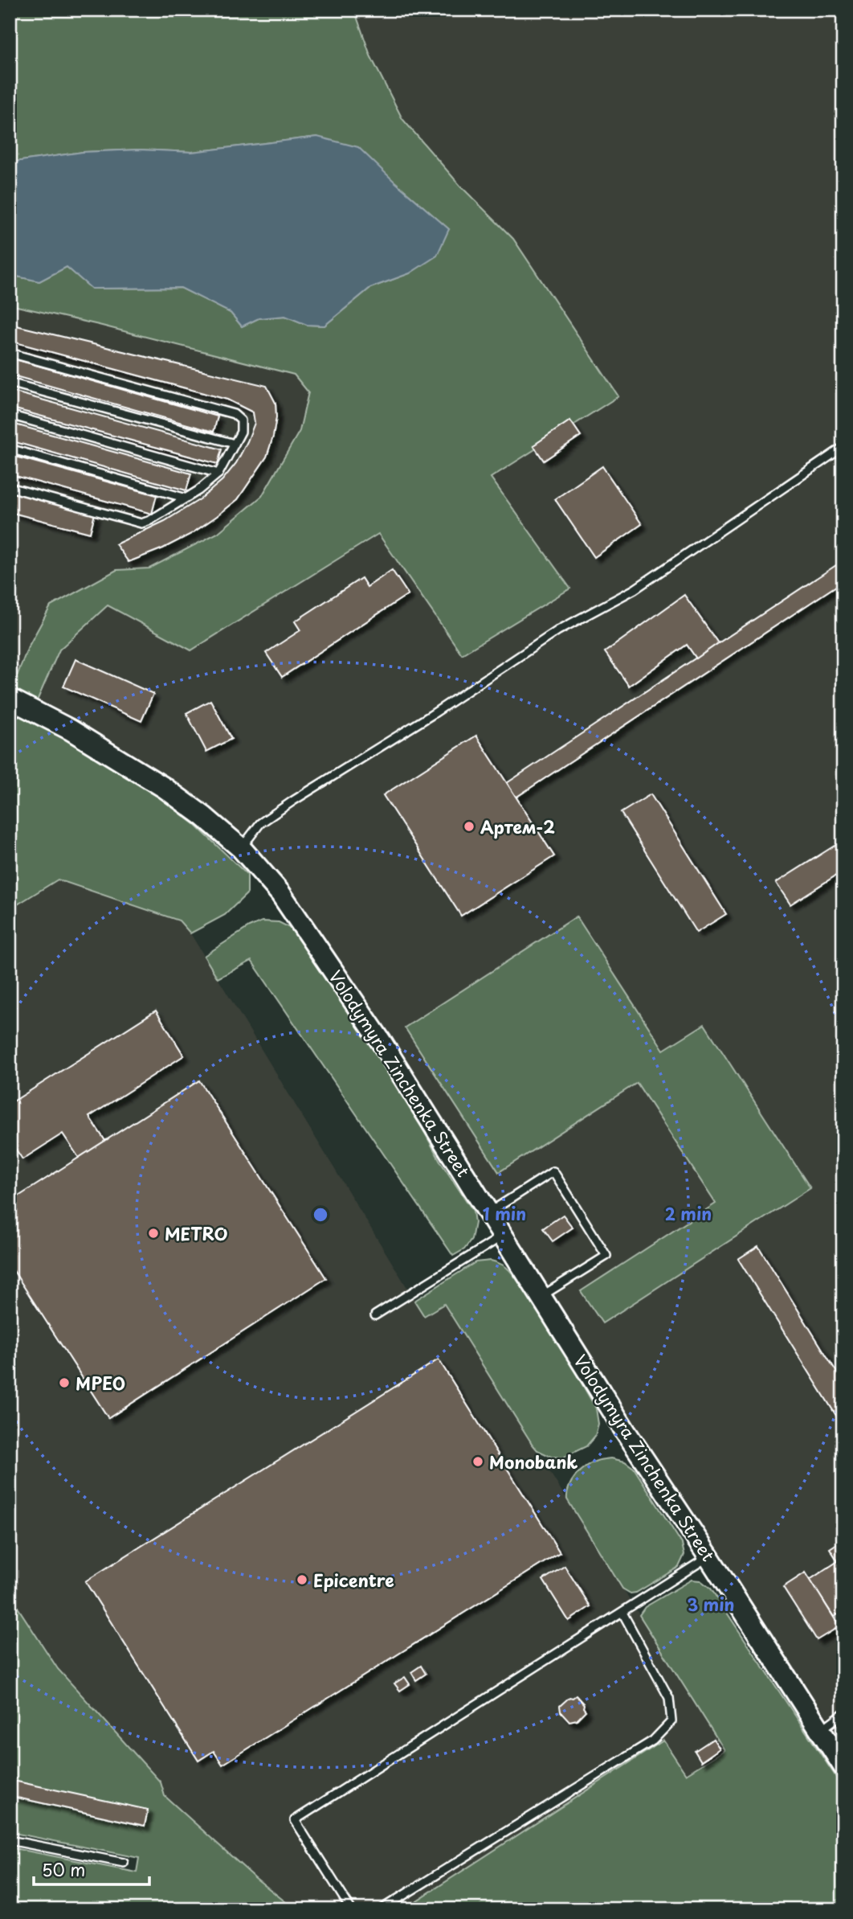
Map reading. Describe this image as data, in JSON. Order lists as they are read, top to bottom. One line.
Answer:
{"streets":{"main road":["Volodymyra Zinchenka Street"]},"places":["Артем-2","METRO","МРЕО","Monobank","Epicentre"],"scale_bar":"50 m","rings":["1 min","2 min","3 min"]}
